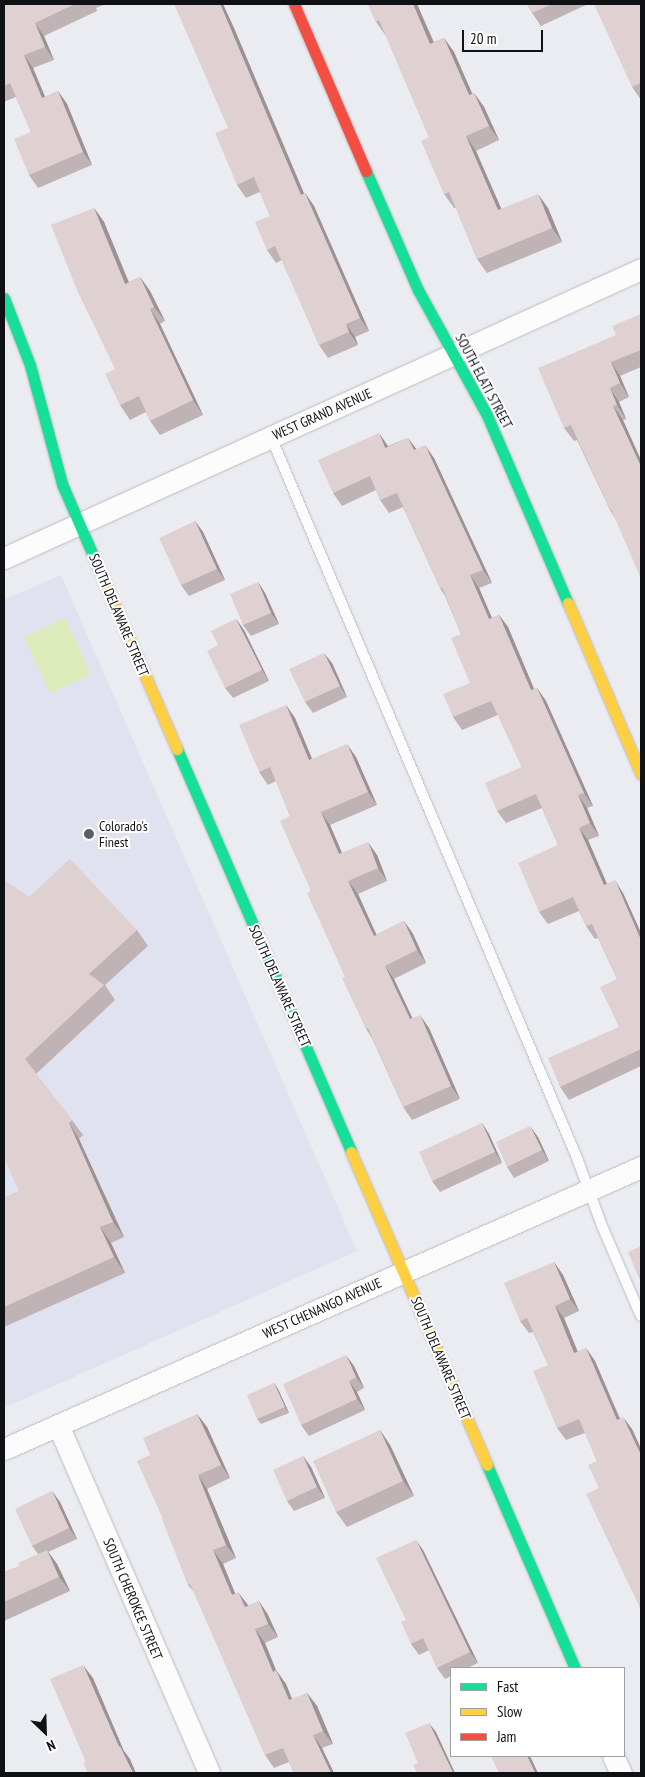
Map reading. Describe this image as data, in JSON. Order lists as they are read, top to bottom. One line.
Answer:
{"streets":{"street":["SOUTH ELATI STREET","WEST GRAND AVENUE","SOUTH DELAWARE STREET","WEST CHENANGO AVENUE","SOUTH CHEROKEE STREET"]},"crossings":[["SOUTH ELATI STREET","WEST GRAND AVENUE"],["WEST GRAND AVENUE","SOUTH DELAWARE STREET"],["SOUTH DELAWARE STREET","WEST CHENANGO AVENUE"],["WEST CHENANGO AVENUE","SOUTH CHEROKEE STREET"]],"places":["Colorado's Finest"],"legend":["Fast","Slow","Jam"],"scale_bar":"20 m","north":"bottom right"}
